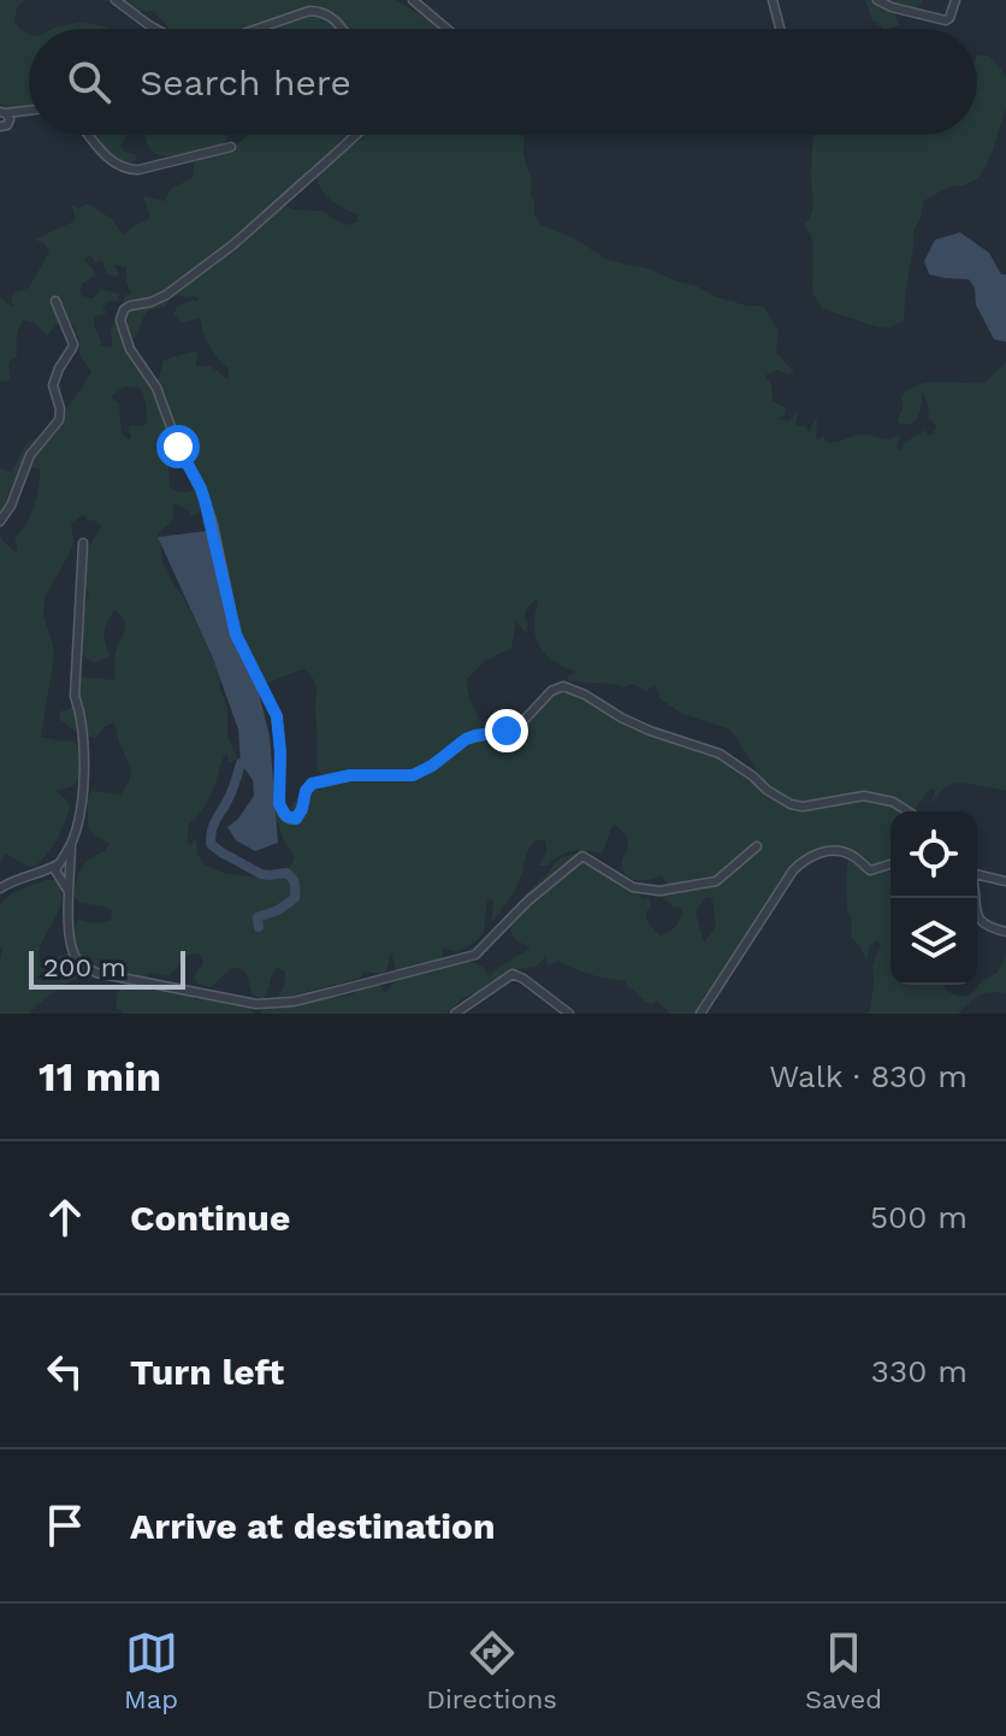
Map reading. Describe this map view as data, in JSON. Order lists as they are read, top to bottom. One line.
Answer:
{"scale_bar":"200 m","page":{"search":"Search here","scale":"200 m","heading":["11 min","Walk · 830 m"],"list":[["Continue","500 m"],["Turn left","330 m"],"Arrive at destination"],"nav":["Map","Directions","Saved"]}}
